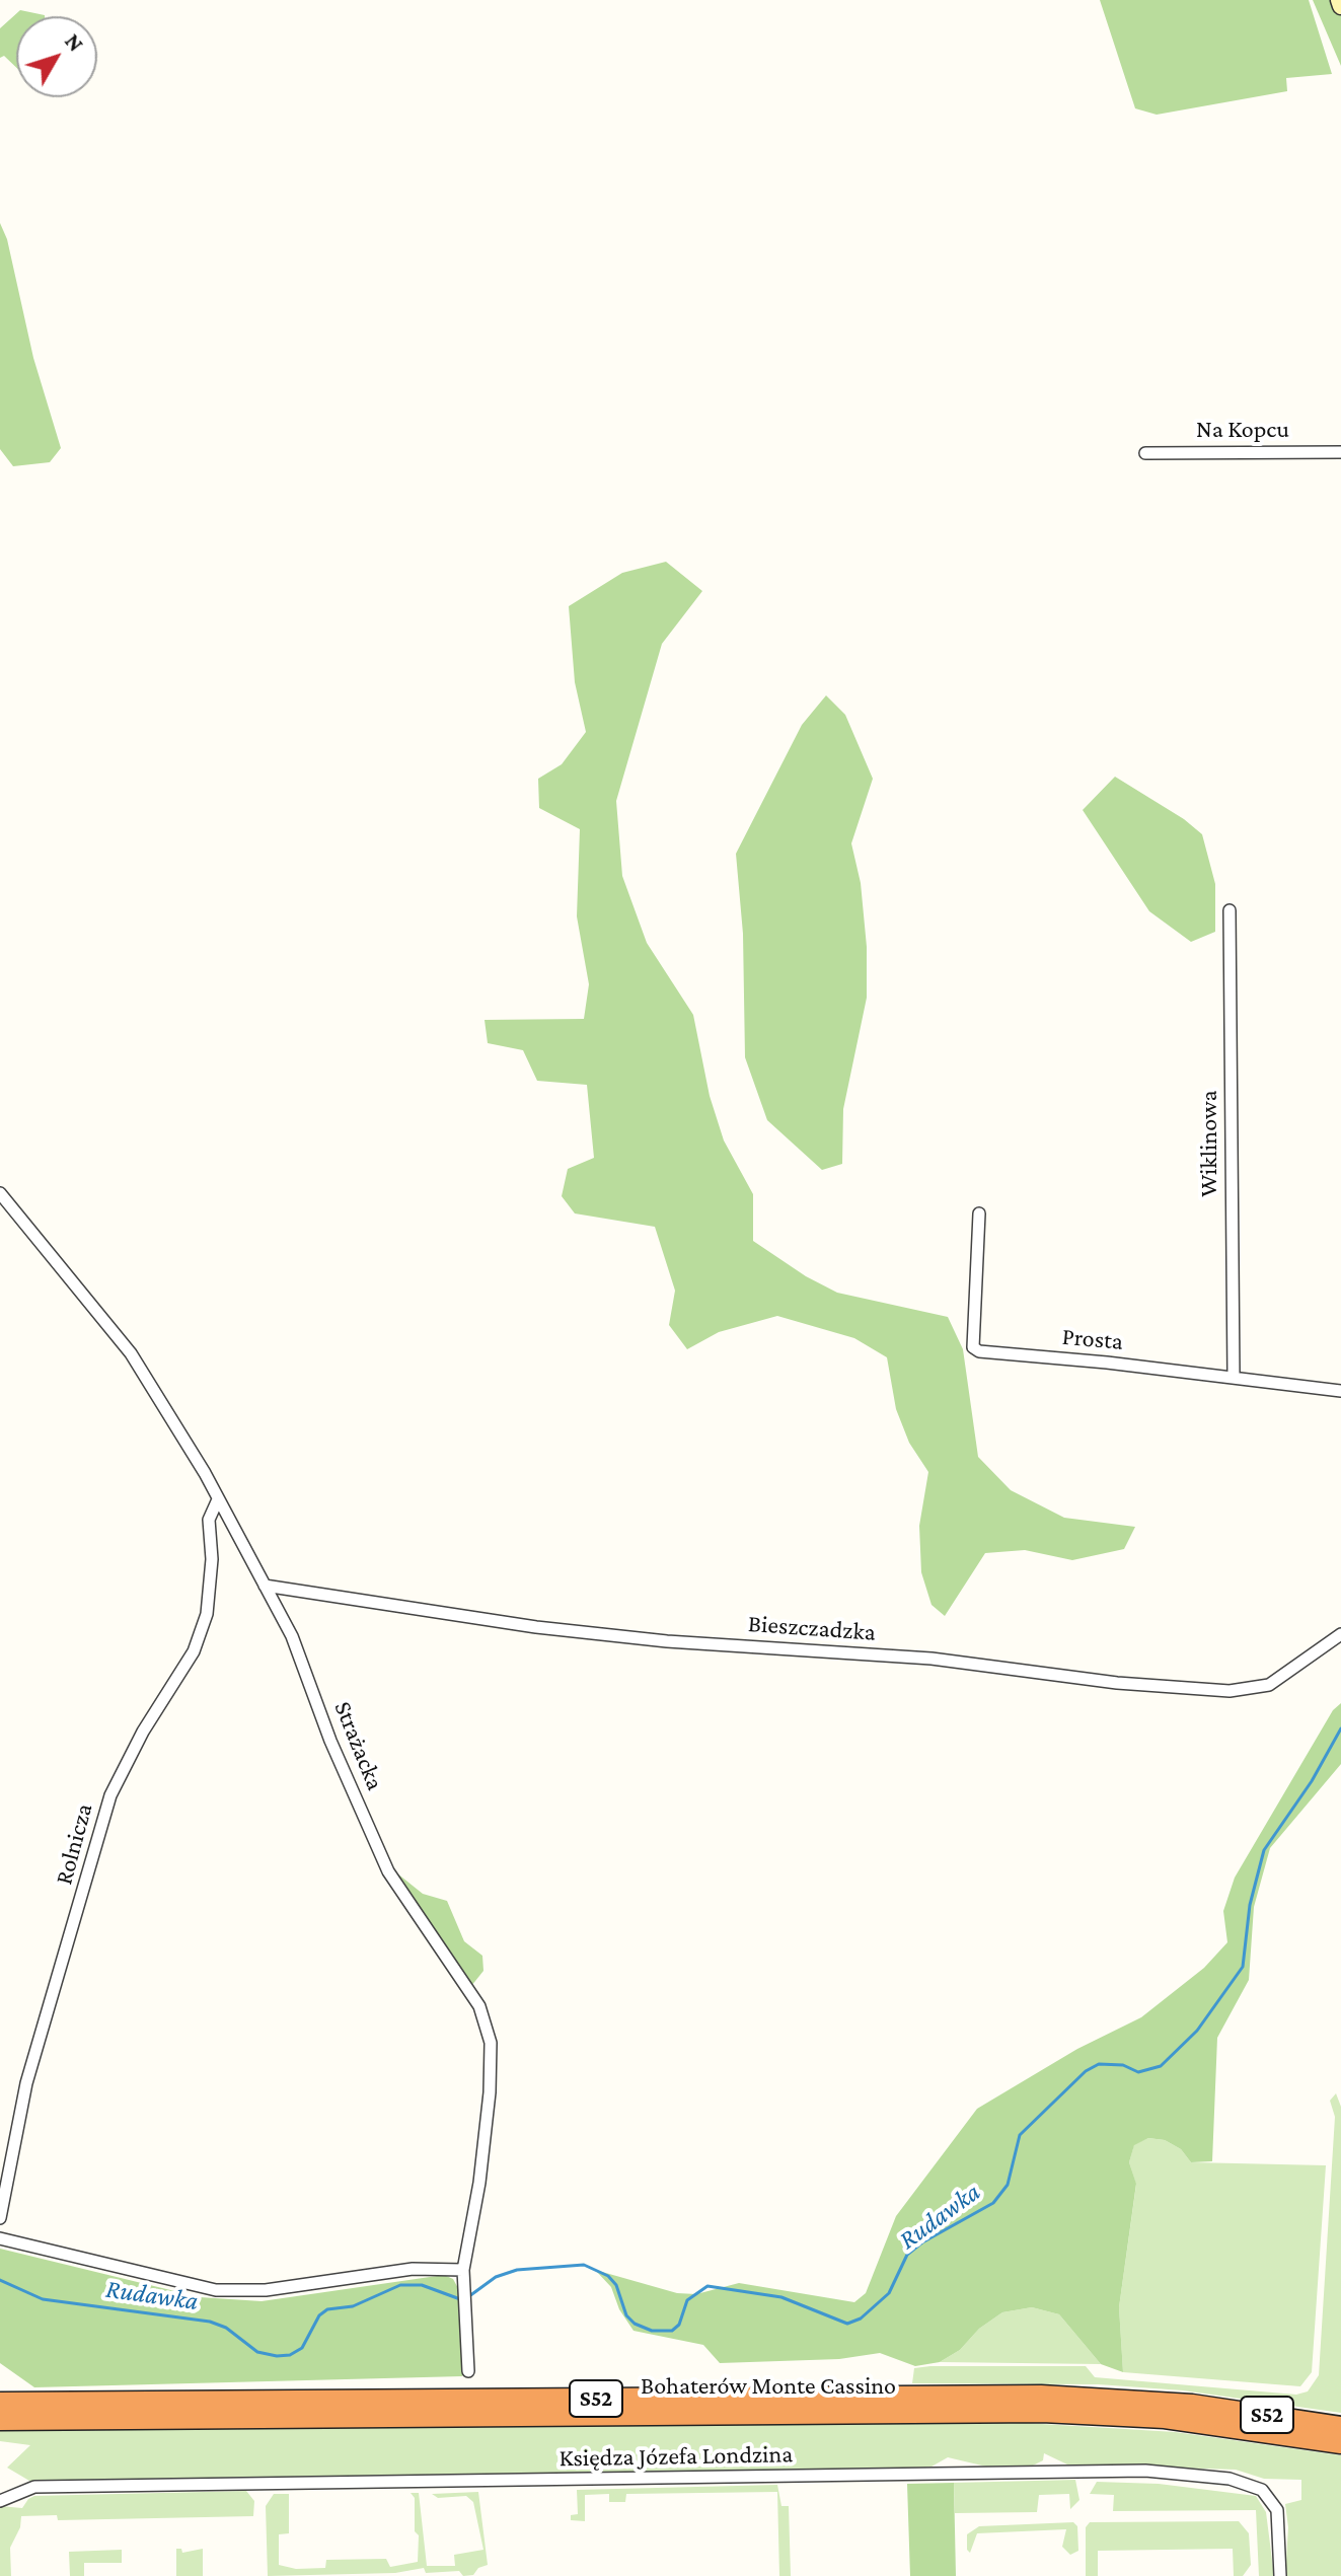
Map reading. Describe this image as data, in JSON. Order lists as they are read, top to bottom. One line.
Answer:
{"streets":{"highway":["Bohaterów Monte Cassino","S52"],"street":["Na Kopcu","Wiklinowa","Prosta","Bieszczadzka","Strażacka","Rolnicza","Księdza Józefa Londzina"]},"crossings":[["Wiklinowa","Prosta"],["Bieszczadzka","Strażacka"],["Strażacka","Rolnicza"]],"water":["Rudawka"],"north":"top right"}
